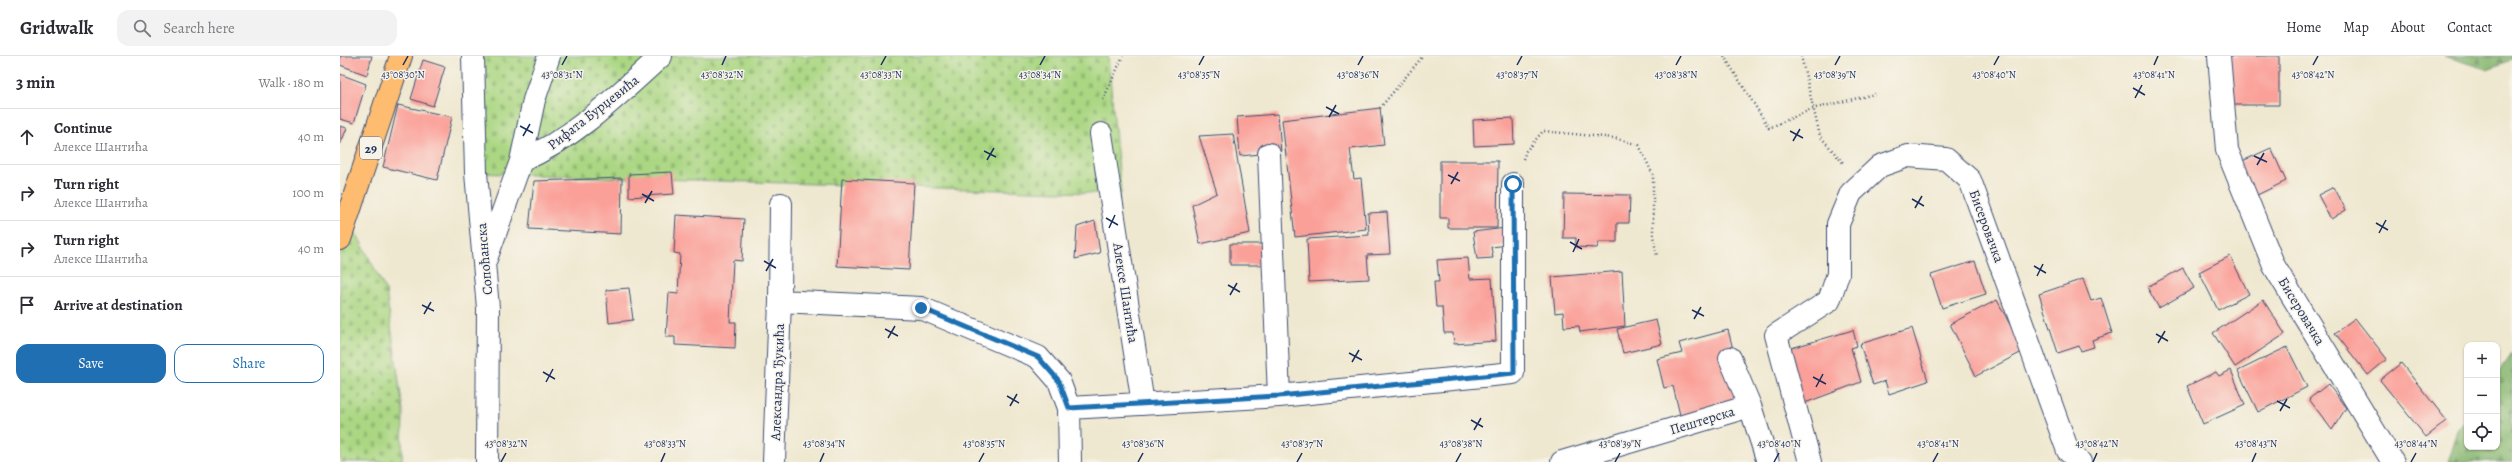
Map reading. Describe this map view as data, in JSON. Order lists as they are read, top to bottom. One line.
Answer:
{"streets":{"main road":["29"],"street":["Рифата Бурџевића","Бисеровачка","Сопоћанска","Алексе Шантића","Александра Ђукића","Пештерска"]},"crossings":[["Рифата Бурџевића","Сопоћанска"]],"page":{"header":"Gridwalk","search":"Search here","nav":["Home","Map","About","Contact"],"heading":["3 min","Walk · 180 m"],"list":[["Continue","Алексе Шантића","40 m"],["Turn right","Алексе Шантића","100 m"],["Turn right","Алексе Шантића","40 m"],"Arrive at destination"],"buttons":["Save","Share"],"map_buttons":["+","−"]},"coordinates":["43°08'30\"N","43°08'31\"N","43°08'32\"N","43°08'33\"N","43°08'34\"N","43°08'35\"N","43°08'36\"N","43°08'37\"N","43°08'38\"N","43°08'39\"N","43°08'40\"N","43°08'41\"N","43°08'42\"N","43°08'43\"N","43°08'44\"N"]}
